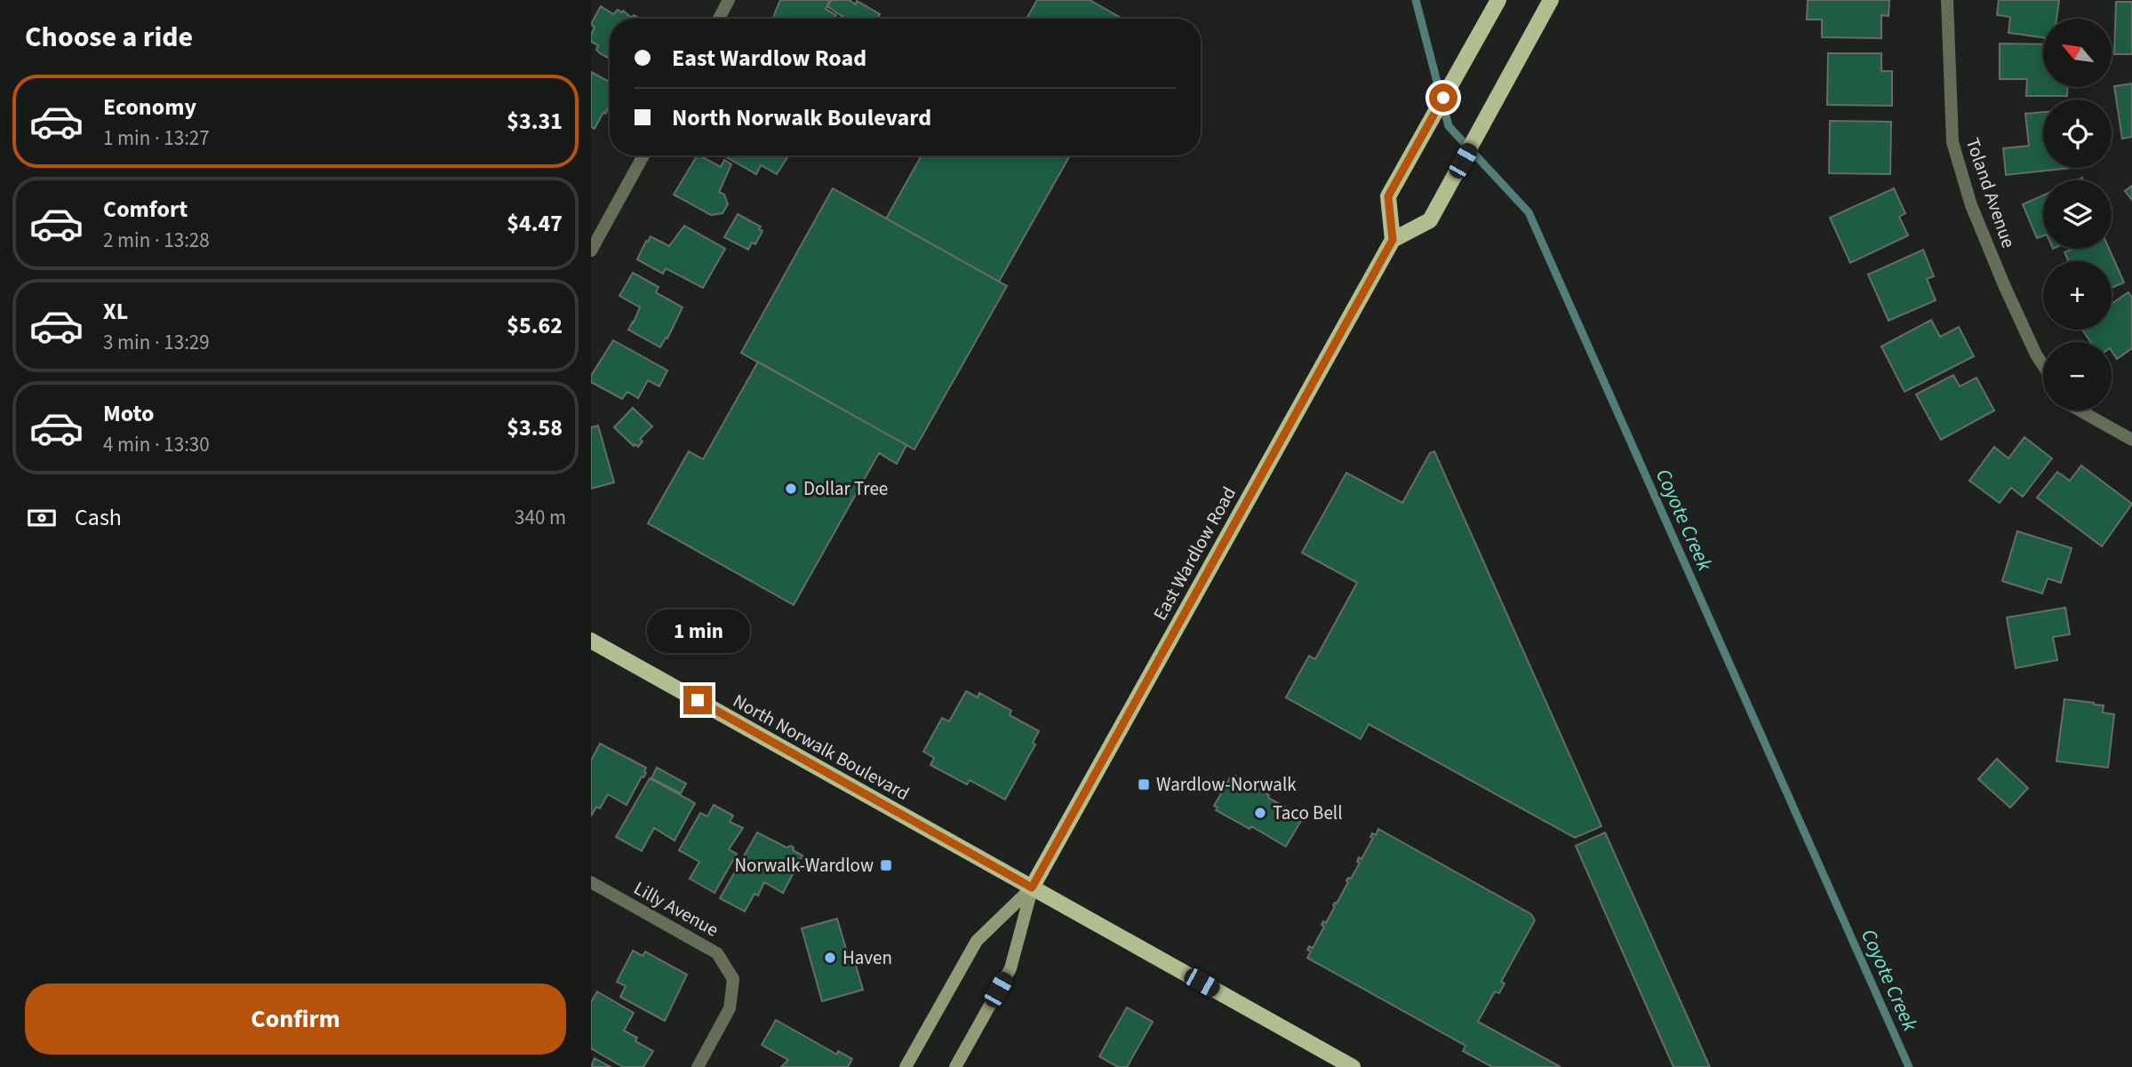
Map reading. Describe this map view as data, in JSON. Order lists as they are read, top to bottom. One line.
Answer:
{"streets":{"main road":["East Wardlow Road","North Norwalk Boulevard"],"street":["Toland Avenue","Lilly Avenue"]},"crossings":[["East Wardlow Road","North Norwalk Boulevard"]],"water":["Coyote Creek"],"places":{"other":["Dollar Tree","Taco Bell","Haven"],"transit":["Wardlow-Norwalk","Norwalk-Wardlow"]},"north":"top left","page":{"heading":"Choose a ride","map_buttons":["+","−"],"banner":["East Wardlow Road","North Norwalk Boulevard"],"list":[{"name":"Economy","note":"1 min · 13:27","value":"$3.31"},{"name":"Comfort","note":"2 min · 13:28","value":"$4.47"},{"name":"XL","note":"3 min · 13:29","value":"$5.62"},{"name":"Moto","note":"4 min · 13:30","value":"$3.58"}],"pay":["Cash","340 m"],"bubble":"1 min","buttons":"Confirm"}}
